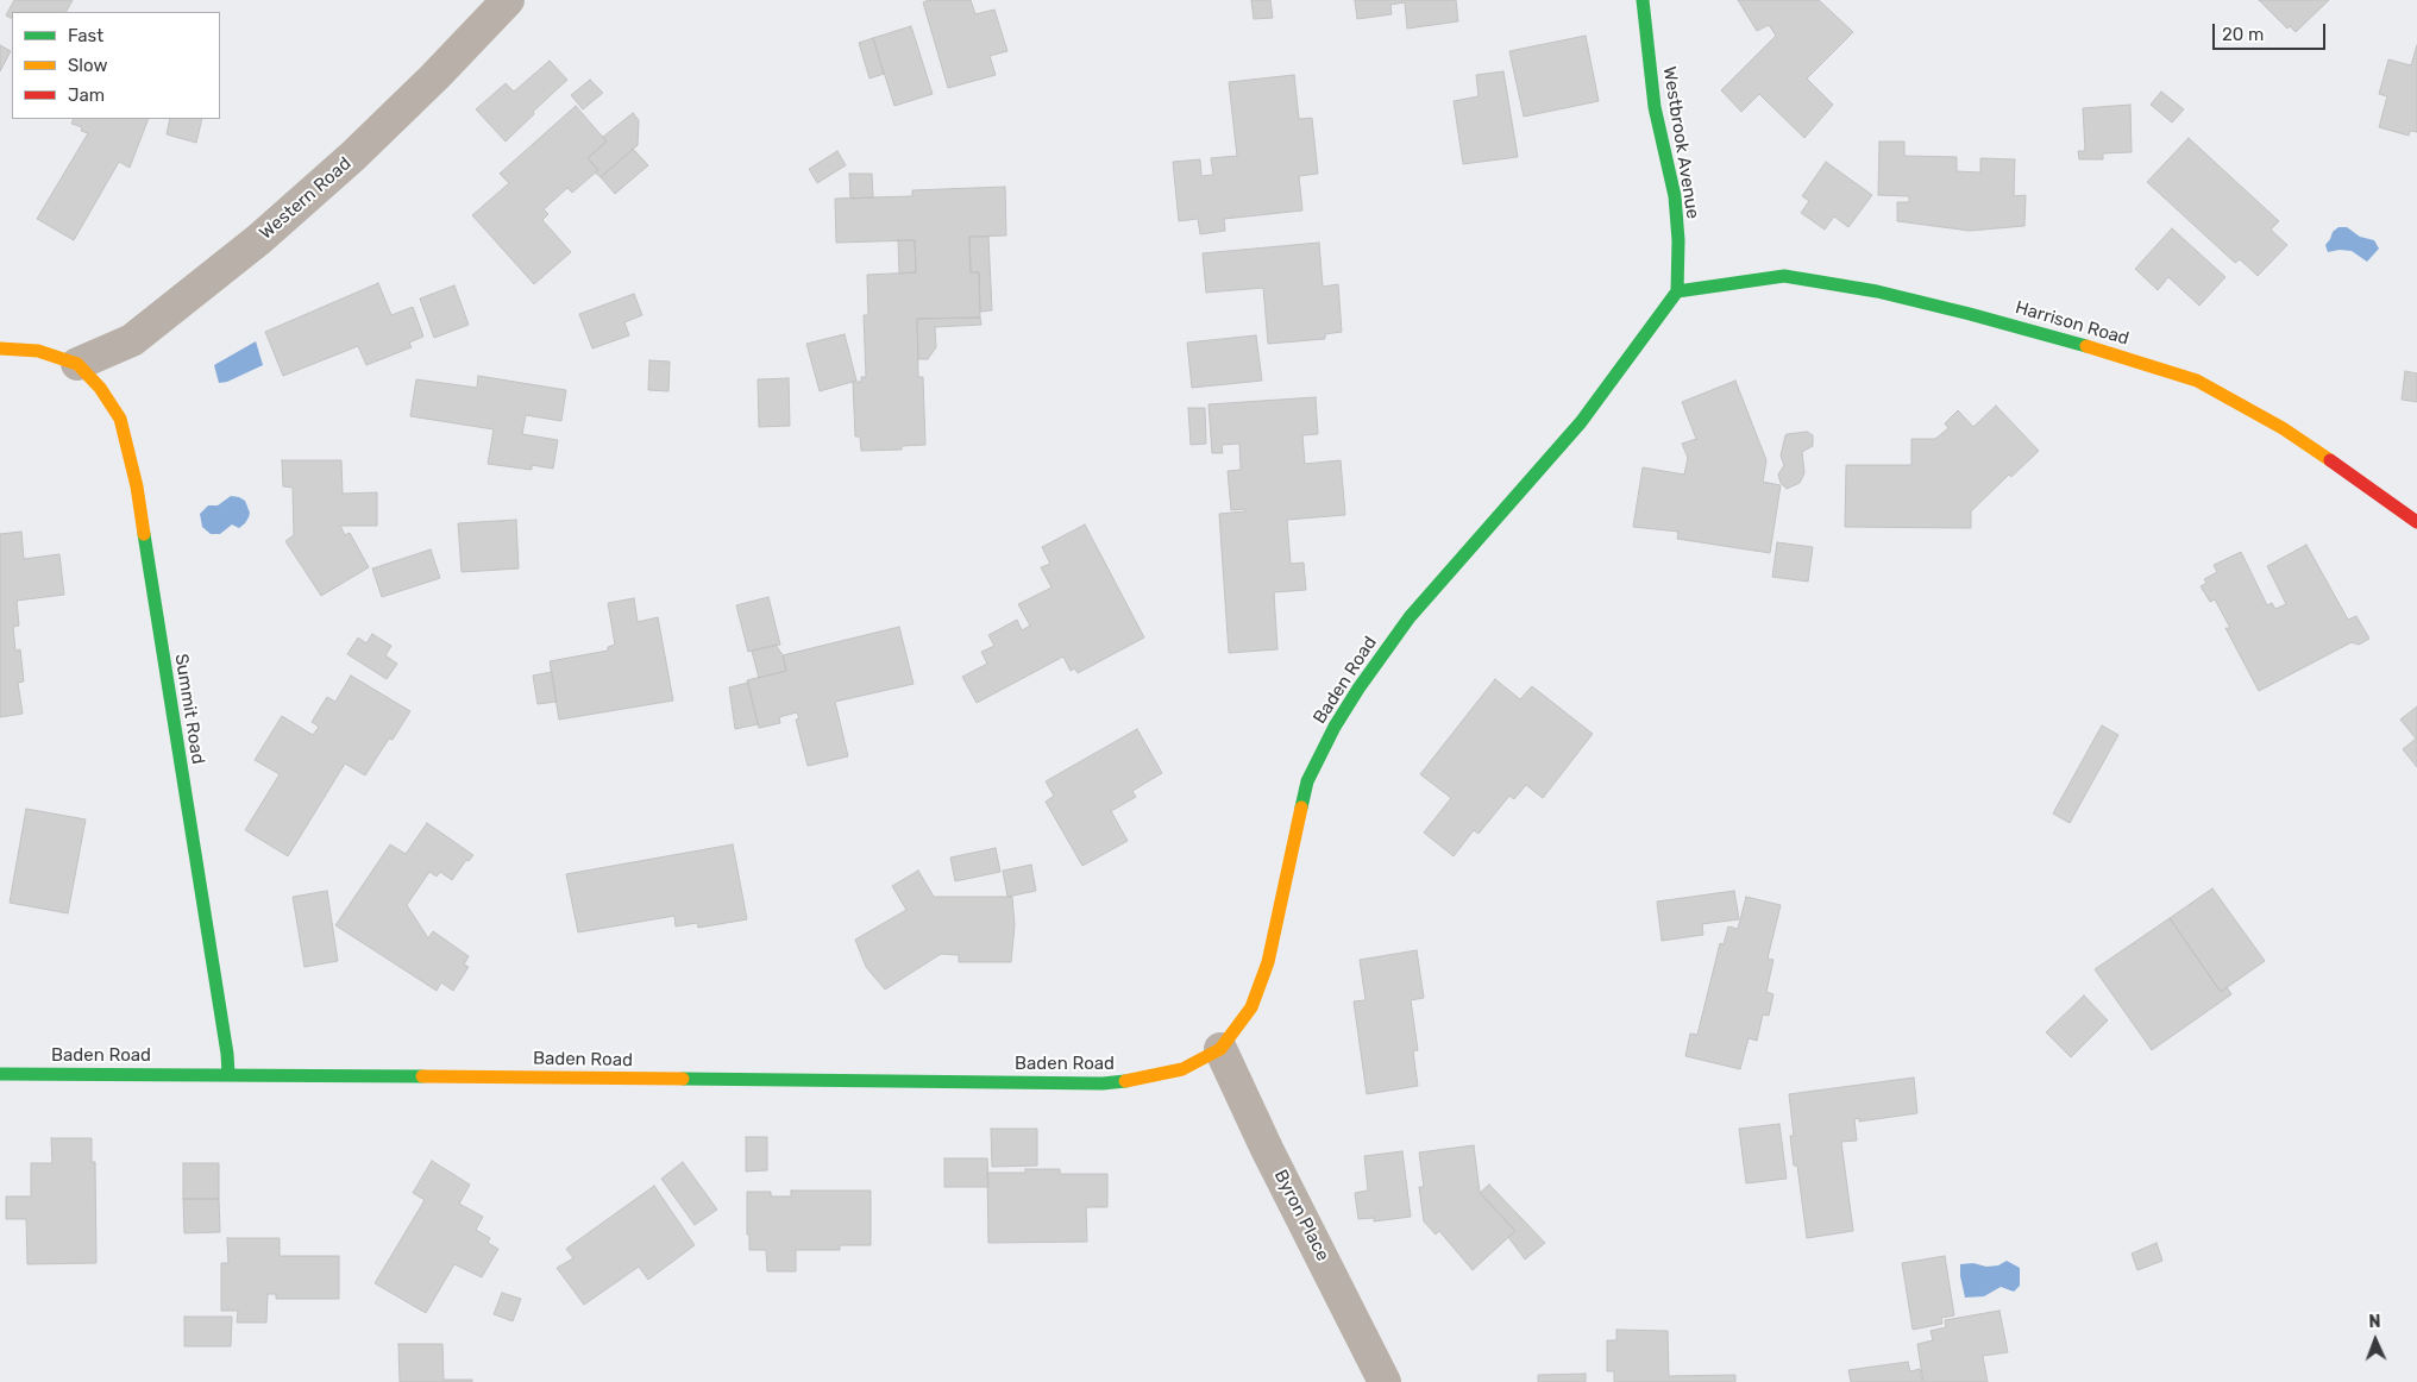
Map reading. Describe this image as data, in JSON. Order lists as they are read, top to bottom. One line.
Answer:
{"streets":{"street":["Westbrook Avenue","Western Road","Harrison Road","Baden Road","Summit Road","Byron Place"]},"crossings":[["Westbrook Avenue","Harrison Road"],["Westbrook Avenue","Baden Road"],["Western Road","Summit Road"],["Harrison Road","Baden Road"],["Baden Road","Summit Road"],["Baden Road","Byron Place"]],"legend":["Fast","Slow","Jam"],"scale_bar":"20 m","north":"top"}
